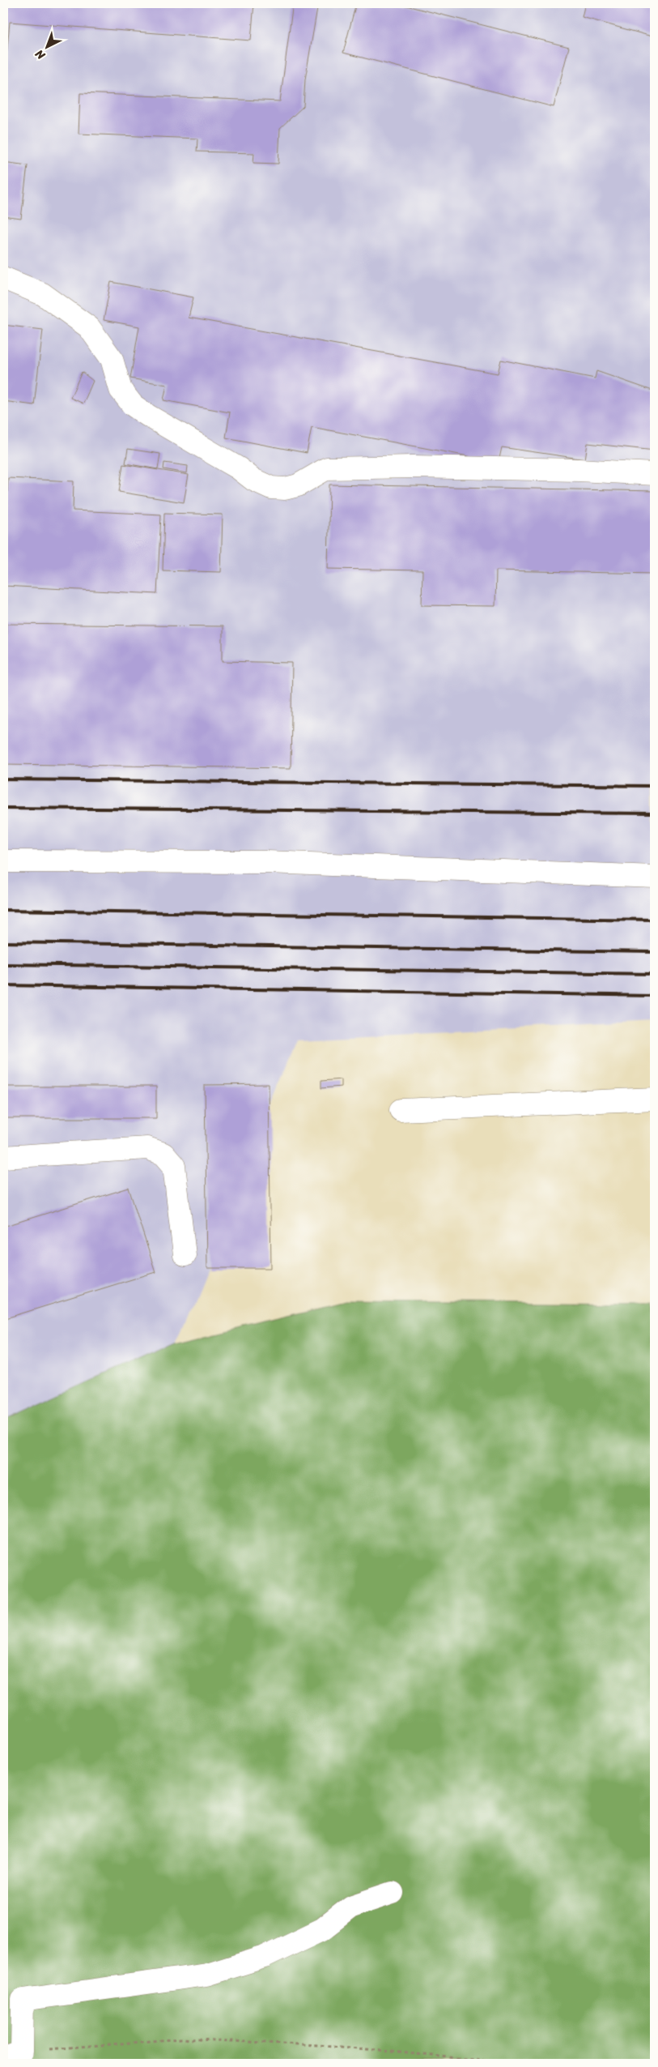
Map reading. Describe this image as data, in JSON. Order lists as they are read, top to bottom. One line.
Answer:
{"north":"bottom left"}
